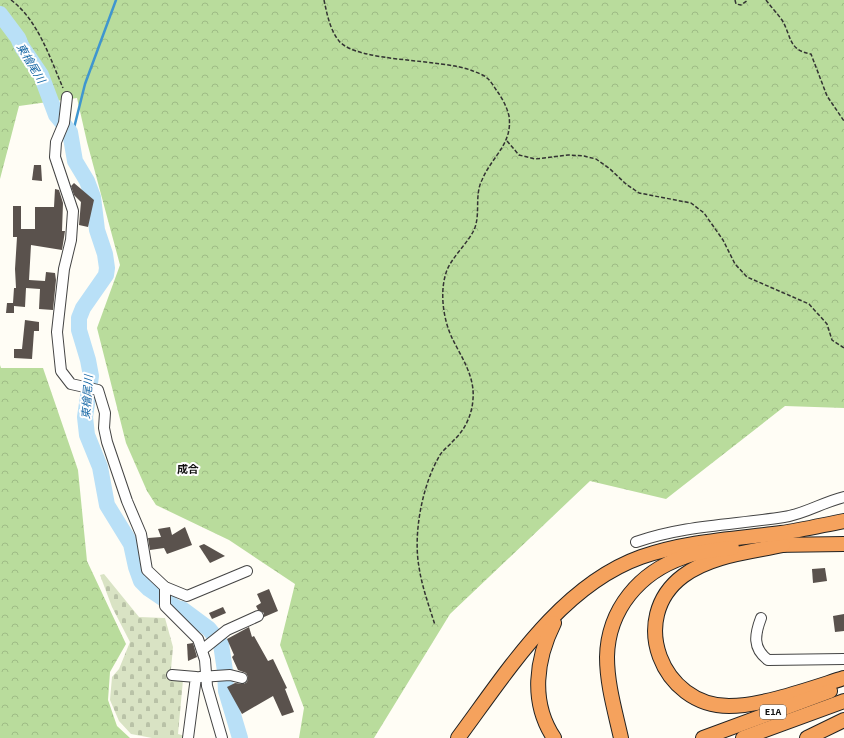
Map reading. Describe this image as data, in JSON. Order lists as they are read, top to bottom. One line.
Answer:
{"streets":{"highway":["E1A"]},"districts":["成合"],"water":["東檜尾川"]}
